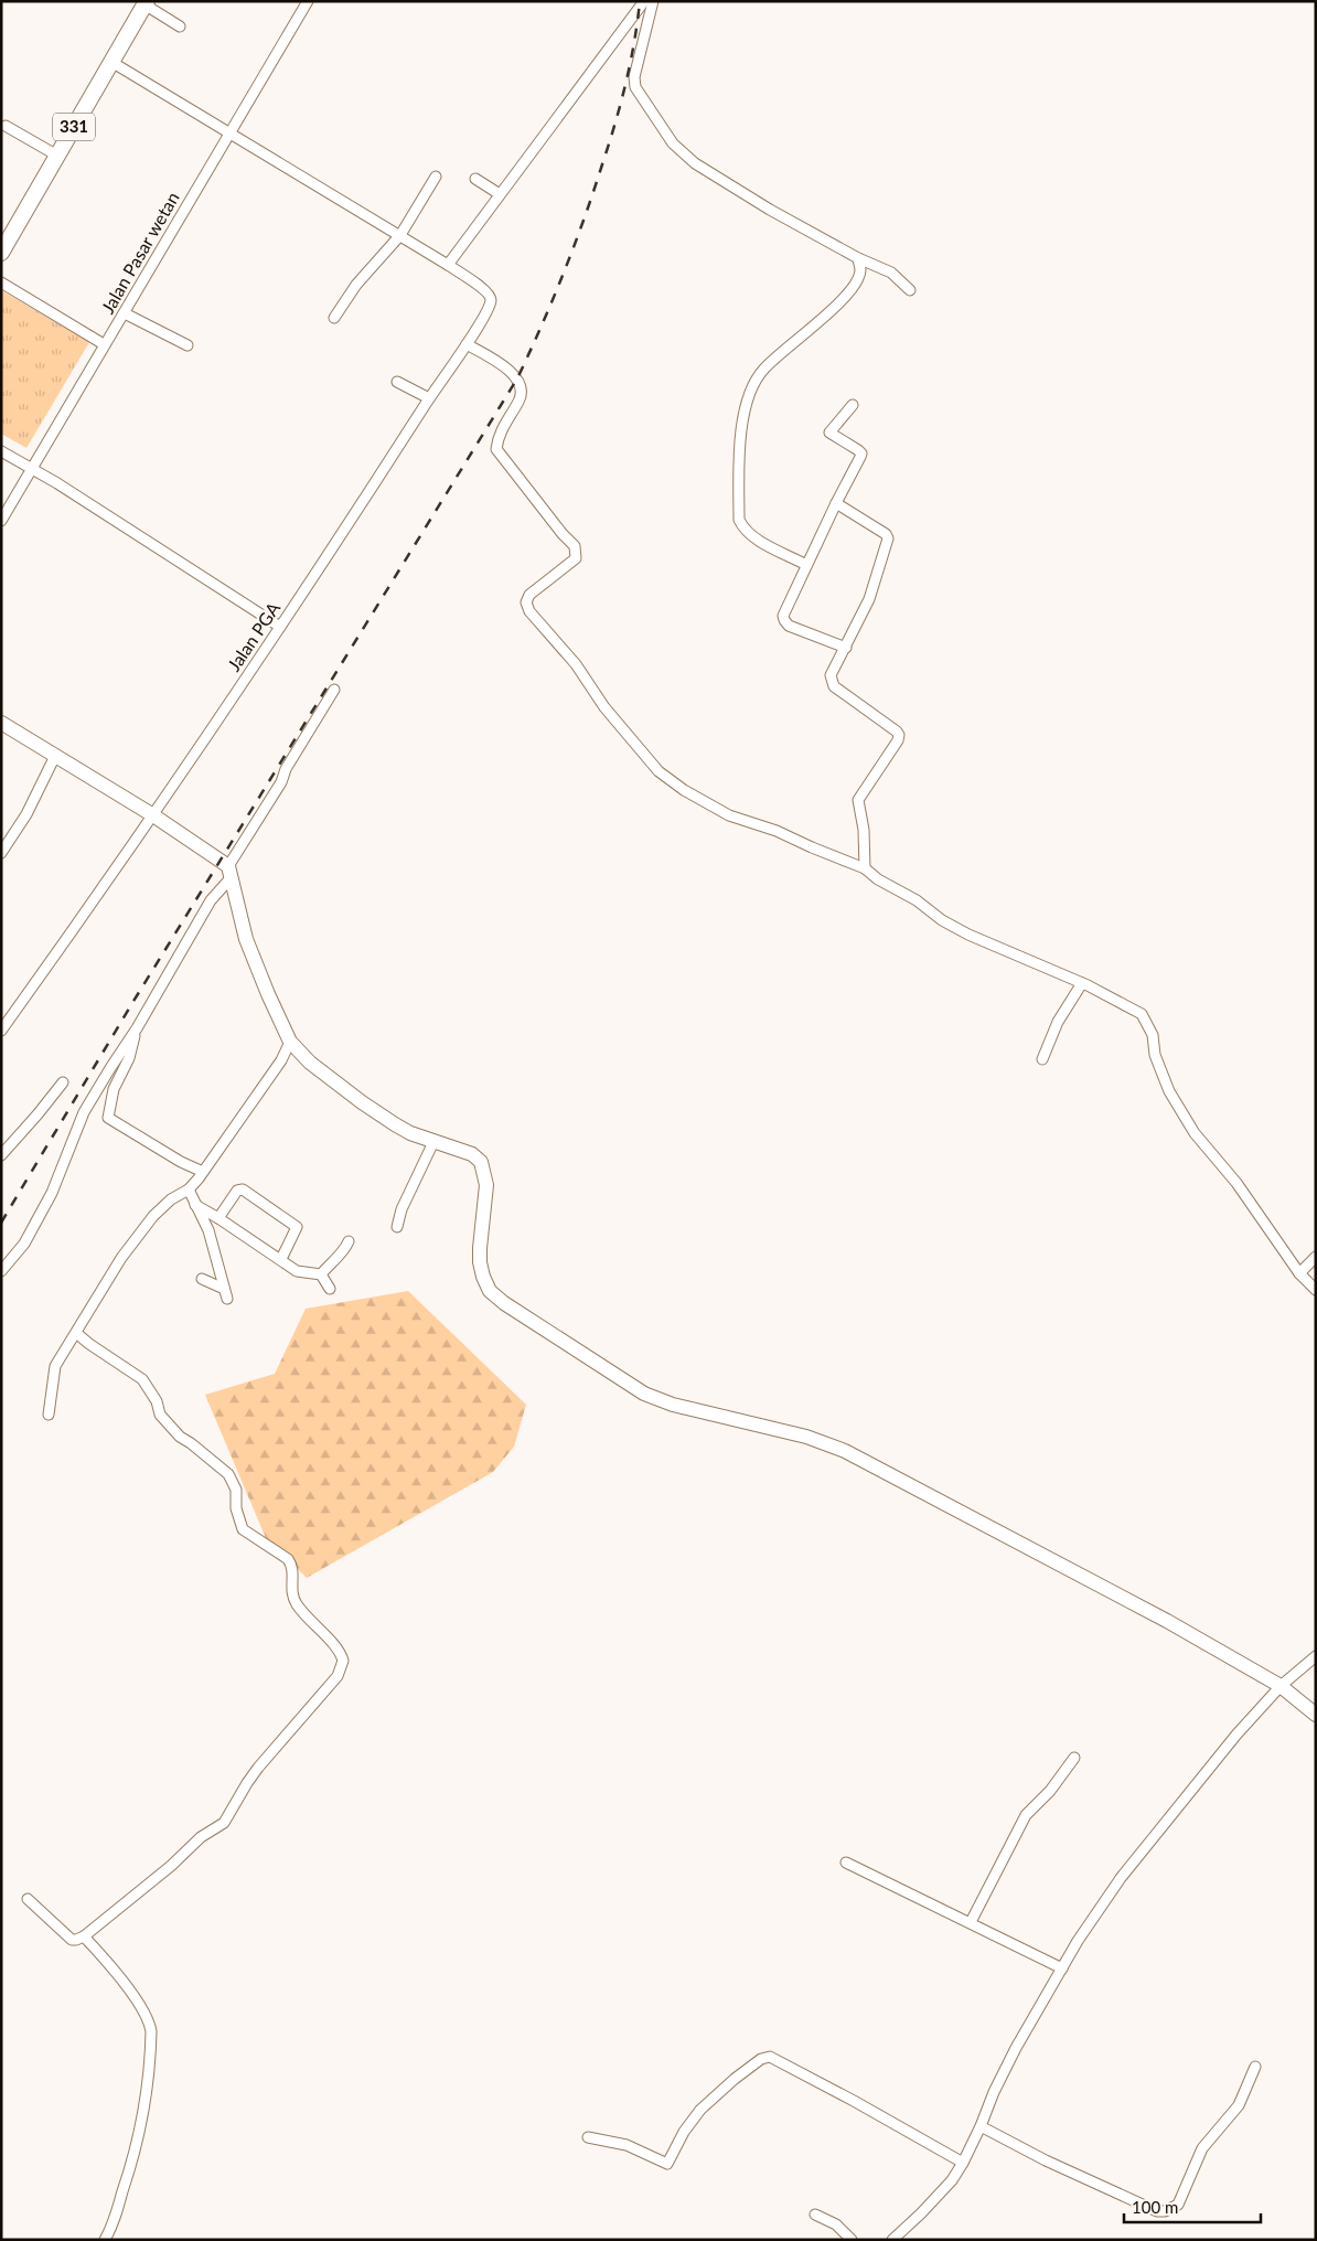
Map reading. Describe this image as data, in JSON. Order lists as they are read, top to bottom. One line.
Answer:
{"streets":{"main road":["331"],"street":["Jalan Pasar wetan","Jalan PGA"]},"scale_bar":"100 m"}
